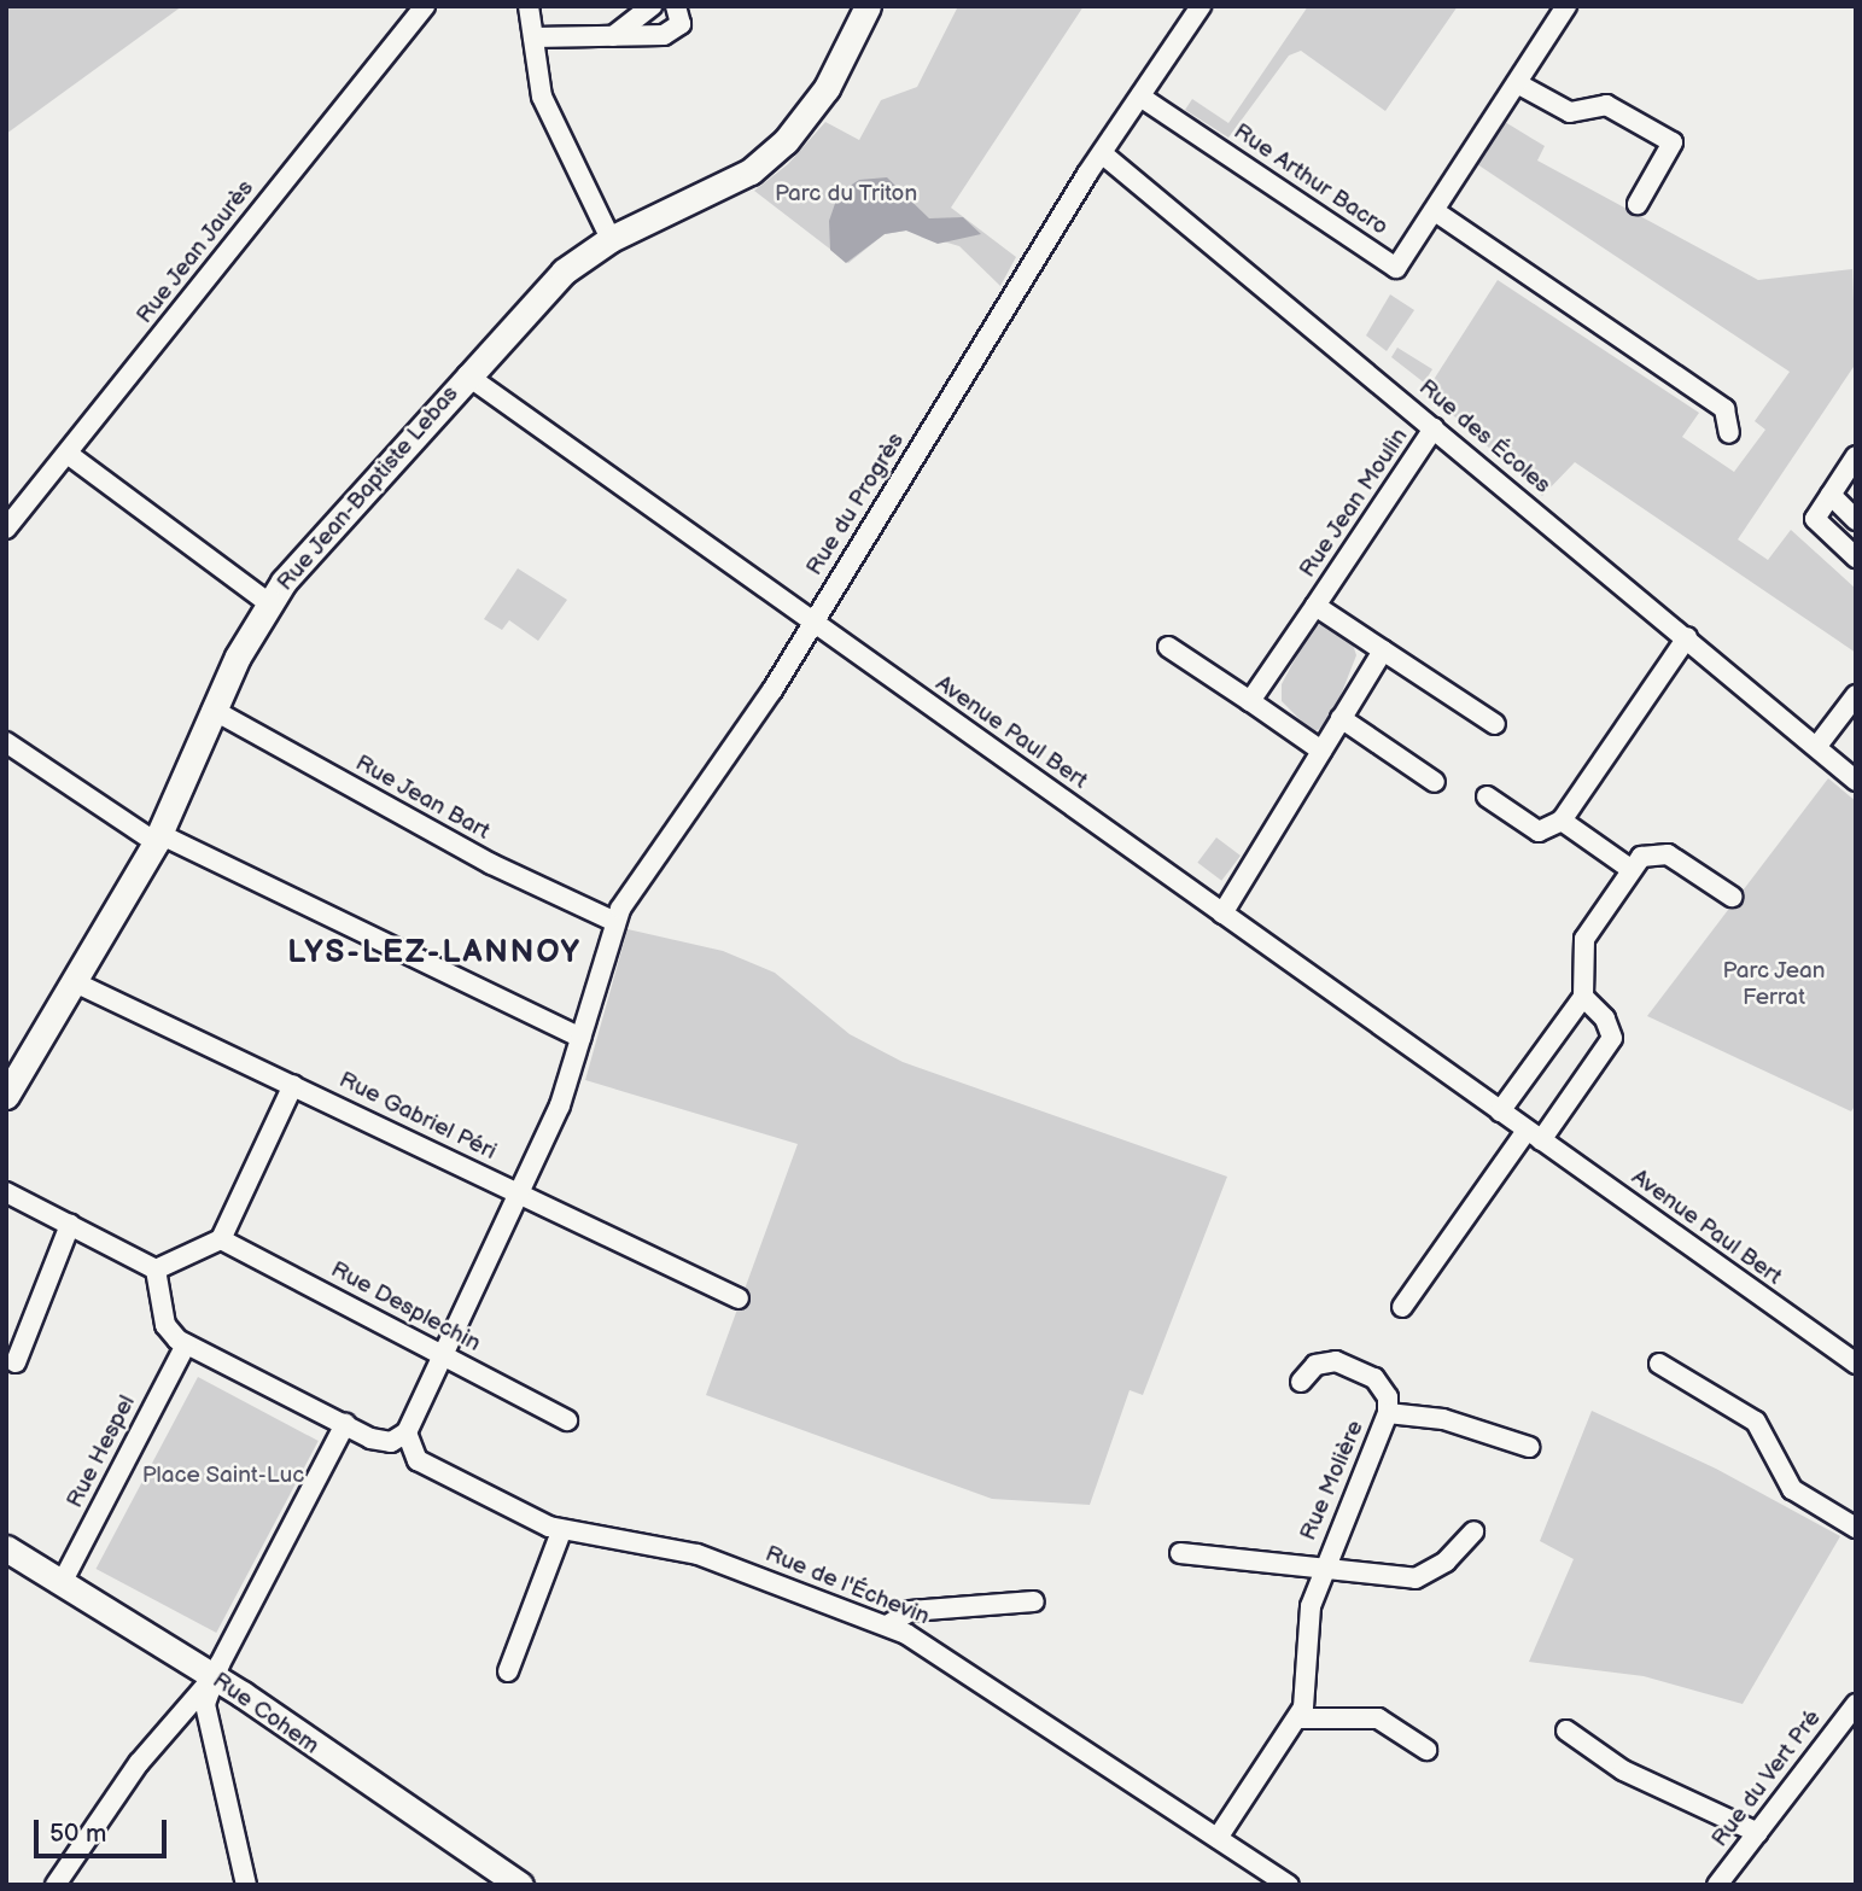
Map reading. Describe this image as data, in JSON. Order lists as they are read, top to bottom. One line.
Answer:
{"streets":{"street":["Rue Arthur Bacro","Rue Jean Jaurès","Rue des Écoles","Rue Jean-Baptiste Lebas","Rue Jean Moulin","Rue du Progrès","Avenue Paul Bert","Rue Jean Bart","Rue Gabriel Péri","Rue Desplechin","Rue Hespel","Rue Molière","Rue de l'Échevin","Rue Cohem","Rue du Vert Pré"]},"crossings":[["Rue Arthur Bacro","Rue du Progrès"],["Rue des Écoles","Rue Jean Moulin"],["Rue des Écoles","Rue du Progrès"],["Rue Jean-Baptiste Lebas","Avenue Paul Bert"],["Rue Jean-Baptiste Lebas","Rue Jean Bart"],["Rue Jean-Baptiste Lebas","Rue Gabriel Péri"],["Rue du Progrès","Avenue Paul Bert"],["Rue du Progrès","Rue Jean Bart"],["Rue du Progrès","Rue Gabriel Péri"],["Rue du Progrès","Rue Desplechin"],["Rue Hespel","Rue Cohem"],["Rue Molière","Rue de l'Échevin"]],"districts":["LYS-LEZ-LANNOY"],"parks":["Parc du Triton","Parc Jean Ferrat","Place Saint-Luc"],"scale_bar":"50 m"}
